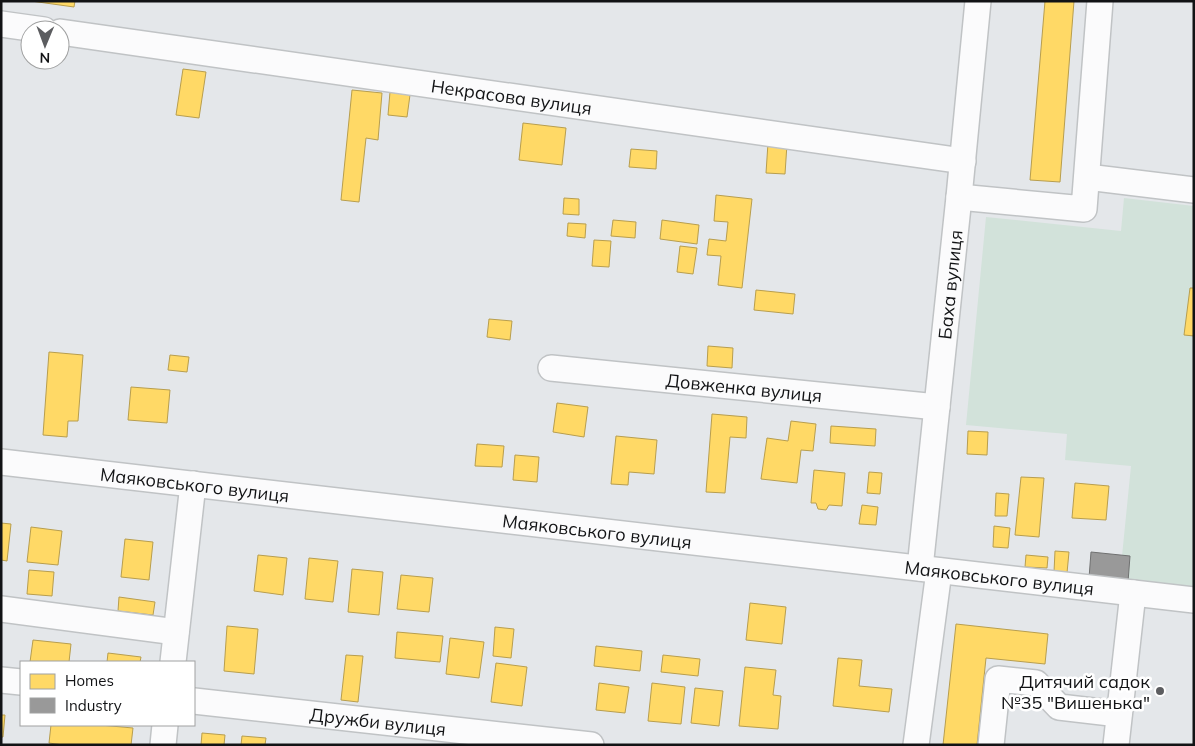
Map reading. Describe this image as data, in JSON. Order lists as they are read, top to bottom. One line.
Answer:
{"streets":{"street":["Некрасова вулиця","Баха вулиця","Довженка вулиця","Маяковського вулиця","Дружби вулиця"]},"crossings":[["Некрасова вулиця","Баха вулиця"],["Баха вулиця","Довженка вулиця"],["Баха вулиця","Маяковського вулиця"]],"places":["Дитячий садок №35 \"Вишенька\""],"legend":["Homes","Industry"],"north":"bottom"}
